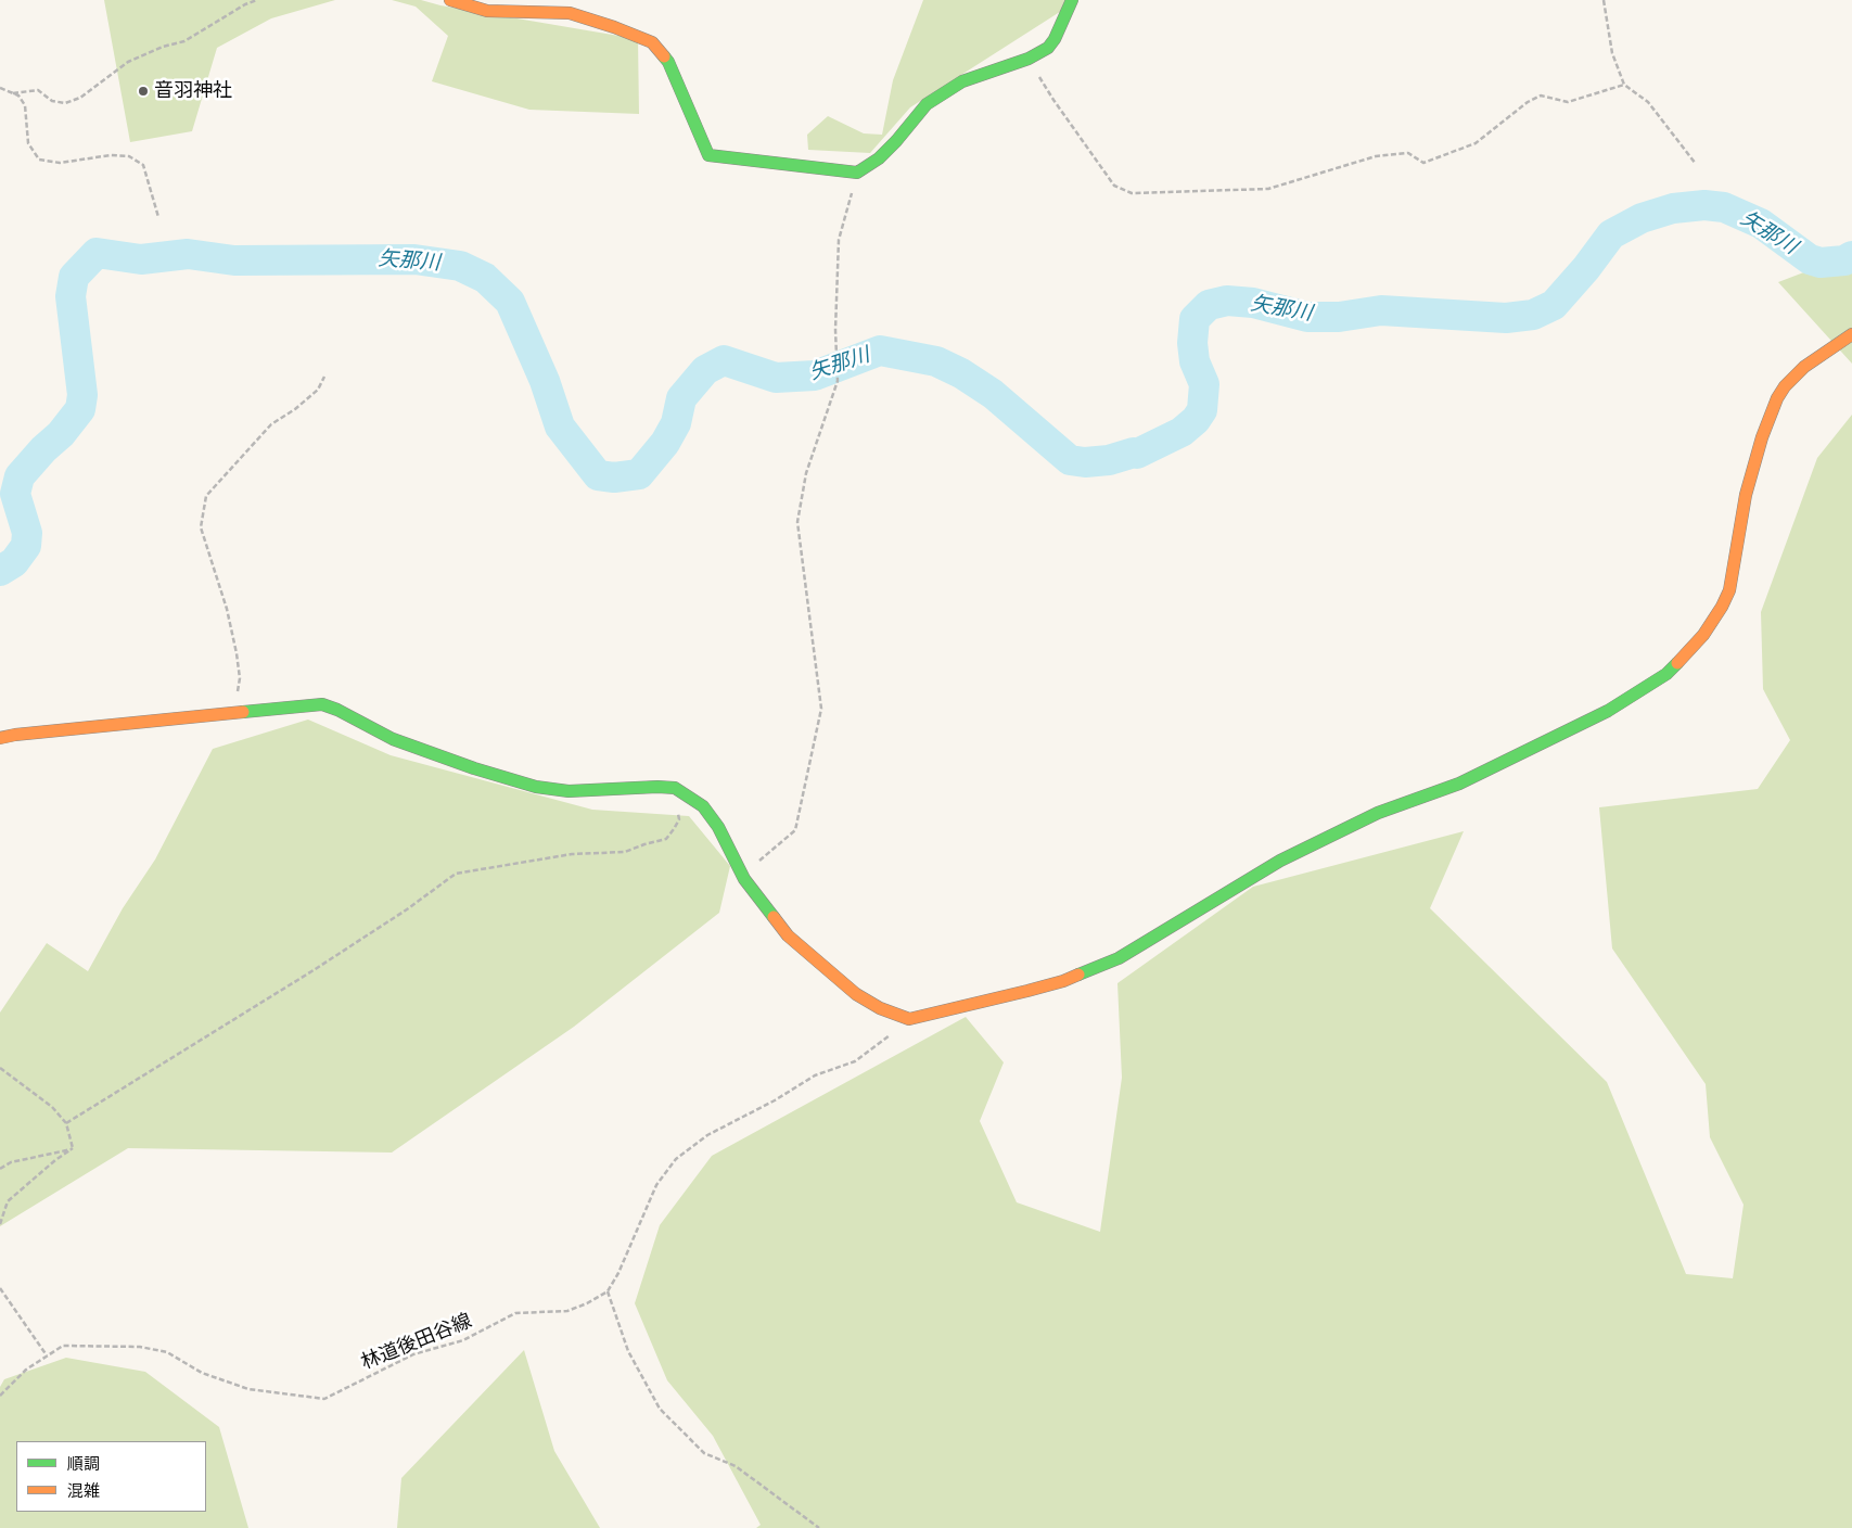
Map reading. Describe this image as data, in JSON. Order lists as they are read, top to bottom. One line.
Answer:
{"streets":{"path":["林道後田谷線"]},"water":["矢那川"],"places":["音羽神社"],"legend":["順調","混雑"]}
